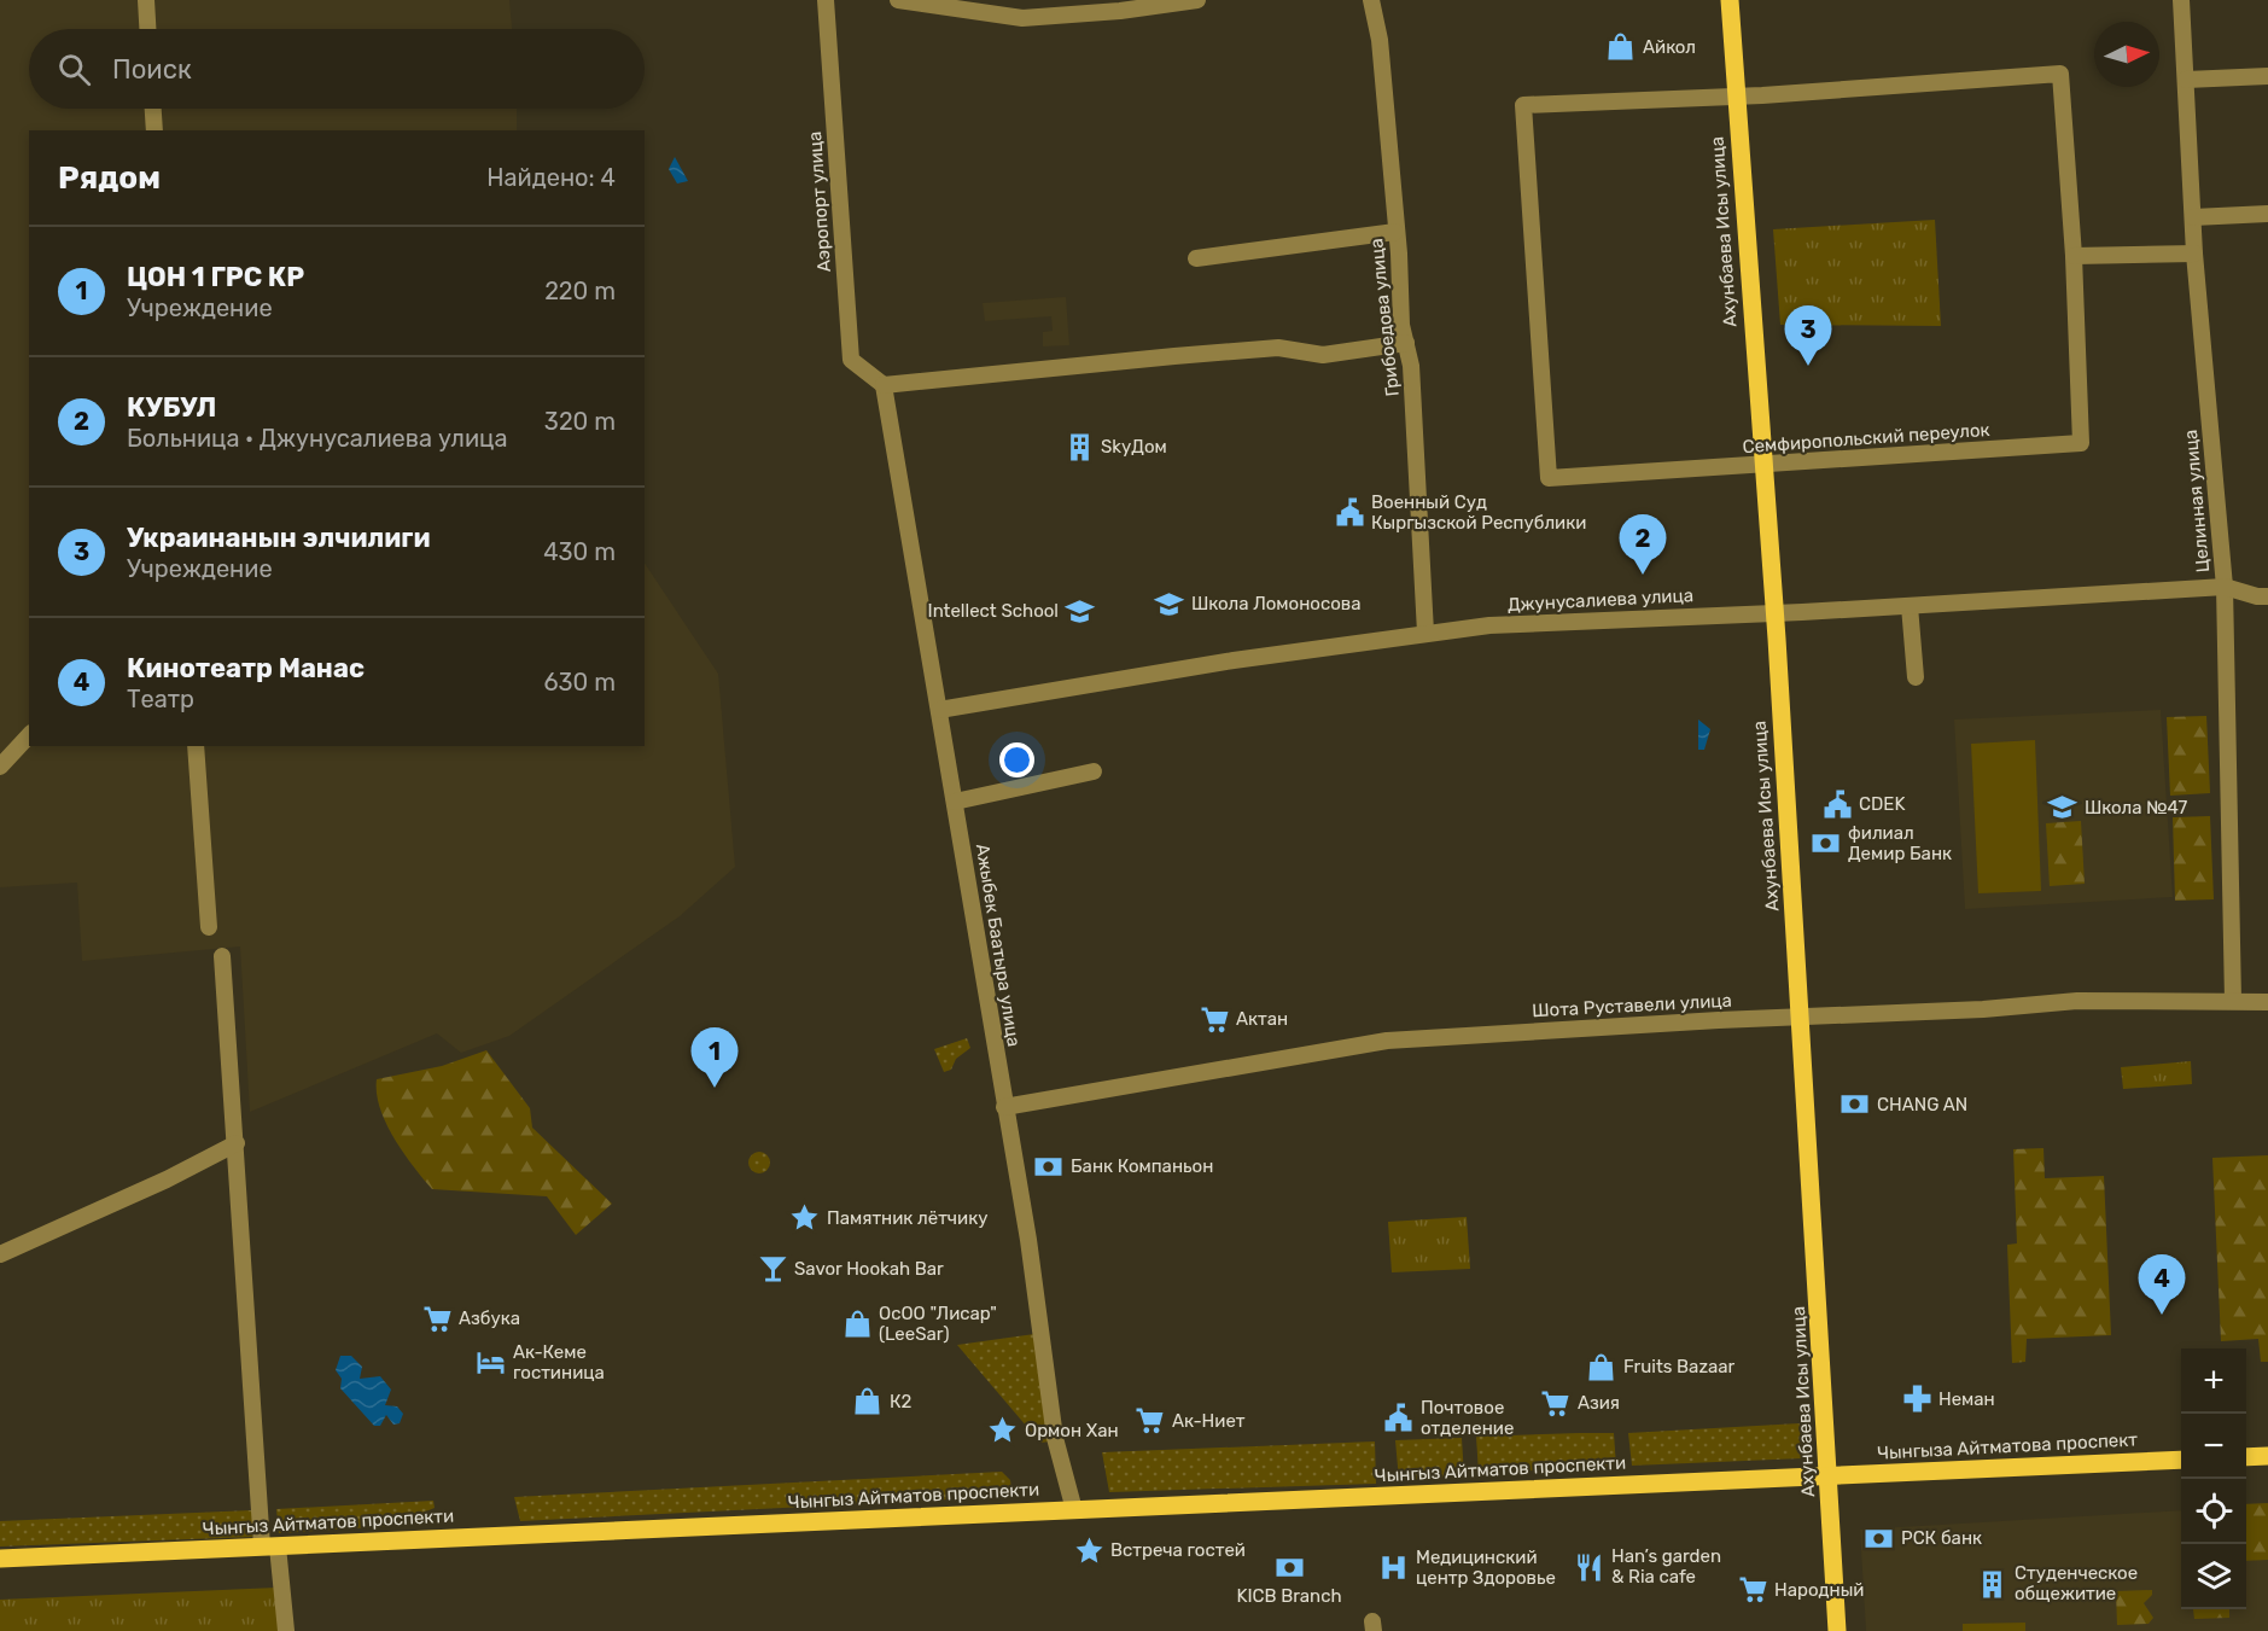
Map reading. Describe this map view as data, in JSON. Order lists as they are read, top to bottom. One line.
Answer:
{"streets":{"main road":["Ахунбаева Исы улица","Чынгыза Айтматова проспект","Чынгыз Айтматов проспекти"],"street":["Аэропорт улица","Грибоедова улица","Семфиропольский переулок","Целинная улица","Джунусалиева улица","Ажыбек Баатыра улица","Шота Руставели улица"]},"crossings":[["Аэропорт улица","Ажыбек Баатыра улица"],["Ахунбаева Исы улица","Семфиропольский переулок"],["Ахунбаева Исы улица","Джунусалиева улица"],["Ахунбаева Исы улица","Шота Руставели улица"],["Ахунбаева Исы улица","Чынгыза Айтматова проспект"],["Ахунбаева Исы улица","Чынгыз Айтматов проспекти"],["Грибоедова улица","Джунусалиева улица"],["Целинная улица","Джунусалиева улица"],["Целинная улица","Шота Руставели улица"],["Джунусалиева улица","Ажыбек Баатыра улица"],["Ажыбек Баатыра улица","Шота Руставели улица"],["Ажыбек Баатыра улица","Чынгыз Айтматов проспекти"],["Чынгыза Айтматова проспект","Чынгыз Айтматов проспекти"]],"places":{"shop":["Айкол","ОсОО \"Лисар\" (LeeSar)","Fruits Bazaar","К2"],"building":["SkyДом","Студенческое общежитие"],"public building":["Военный Суд Кыргызской Республики","CDEK","Почтовое отделение"],"school or university":["Школа Ломоносова","Intellect School","Школа №47"],"bank":["филиал Демир Банк","CHANG AN","Банк Компаньон","РСК банк","KICB Branch"],"supermarket":["Актан","Азбука","Азия","Ак-Ниет","Народный"],"place":["Памятник лётчику","Ормон Хан","Встреча гостей"],"bar":["Savor Hookah Bar"],"hotel":["Ак-Кеме гостиница"],"pharmacy":["Неман"],"restaurant":["Han’s garden & Ria cafe"],"hospital":["Медицинский центр Здоровье"]},"north":"right","page":{"search":"Поиск","heading":["Рядом","Найдено: 4"],"list":[{"mark":"1","name":"ЦОН 1 ГРС КР","note":"Учреждение","value":"220 m"},{"mark":"2","name":"КУБУЛ","note":"Больница · Джунусалиева улица","value":"320 m"},{"mark":"3","name":"Украинанын элчилиги","note":"Учреждение","value":"430 m"},{"mark":"4","name":"Кинотеатр Манас","note":"Театр","value":"630 m"}],"pins":["3","2","1","4"],"map_buttons":["+","−"]}}
